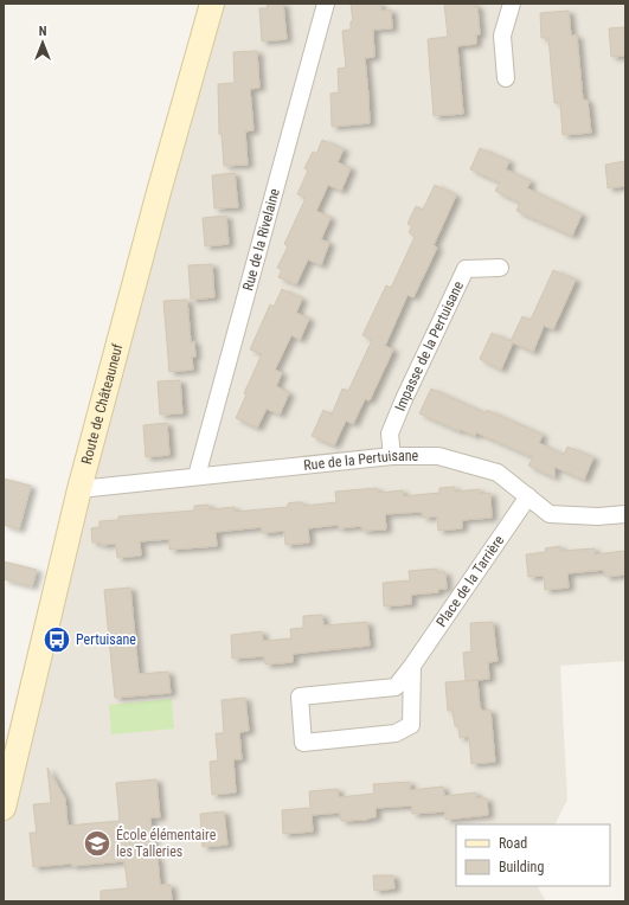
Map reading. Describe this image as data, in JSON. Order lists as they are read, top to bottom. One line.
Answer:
{"streets":{"main road":["Route de Châteauneuf"],"street":["Rue de la Rivelaine","Impasse de la Pertuisane","Rue de la Pertuisane","Place de la Tarrière"]},"crossings":[["Rue de la Rivelaine","Rue de la Pertuisane"],["Impasse de la Pertuisane","Rue de la Pertuisane"],["Route de Châteauneuf","Rue de la Pertuisane"],["Rue de la Pertuisane","Place de la Tarrière"]],"places":{"bus stop":["Pertuisane"],"school or university":["École élémentaire les Talleries"]},"legend":["Road","Building"],"north":"top"}
